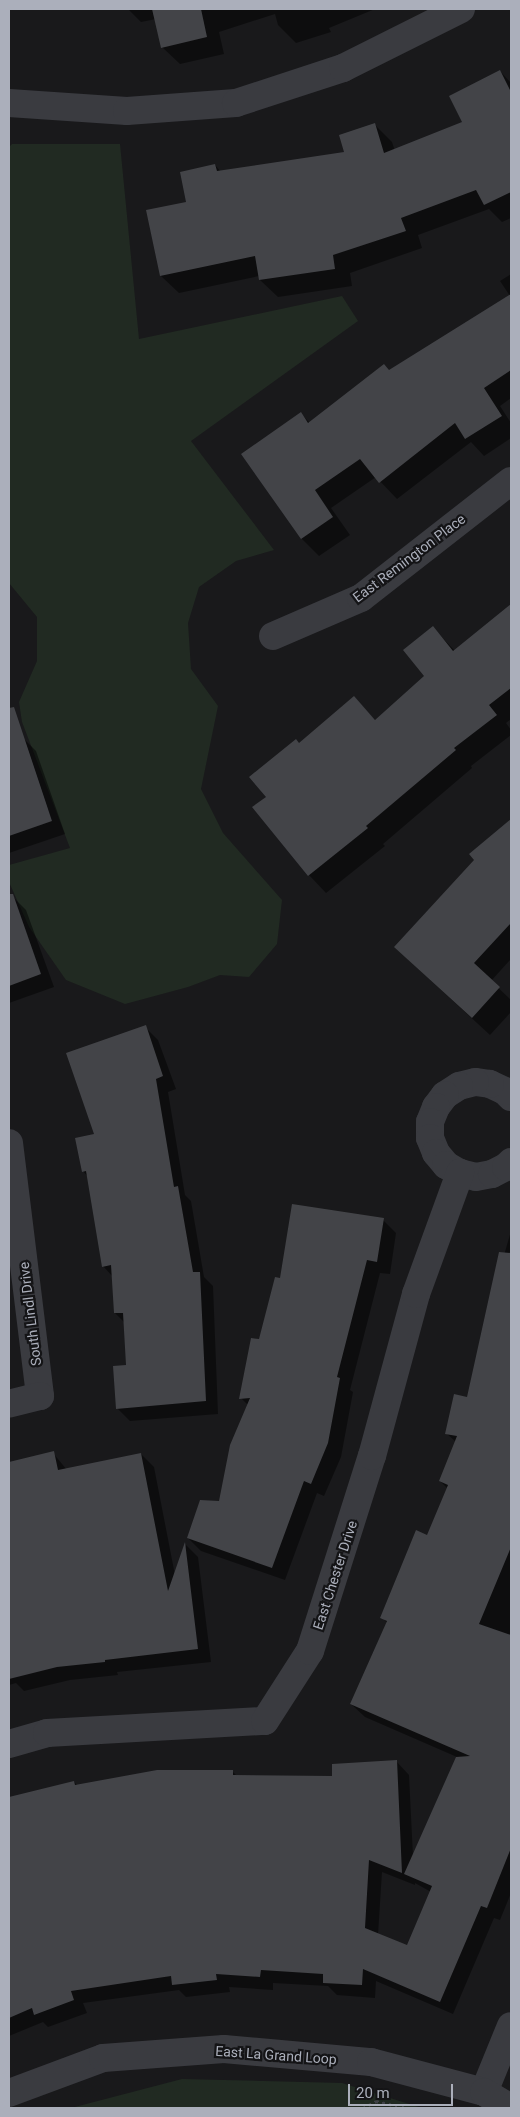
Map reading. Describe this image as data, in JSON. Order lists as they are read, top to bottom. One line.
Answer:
{"streets":{"street":["East Remington Place","South Lindl Drive","East Chester Drive","East La Grand Loop"]},"scale_bar":"20 m"}
